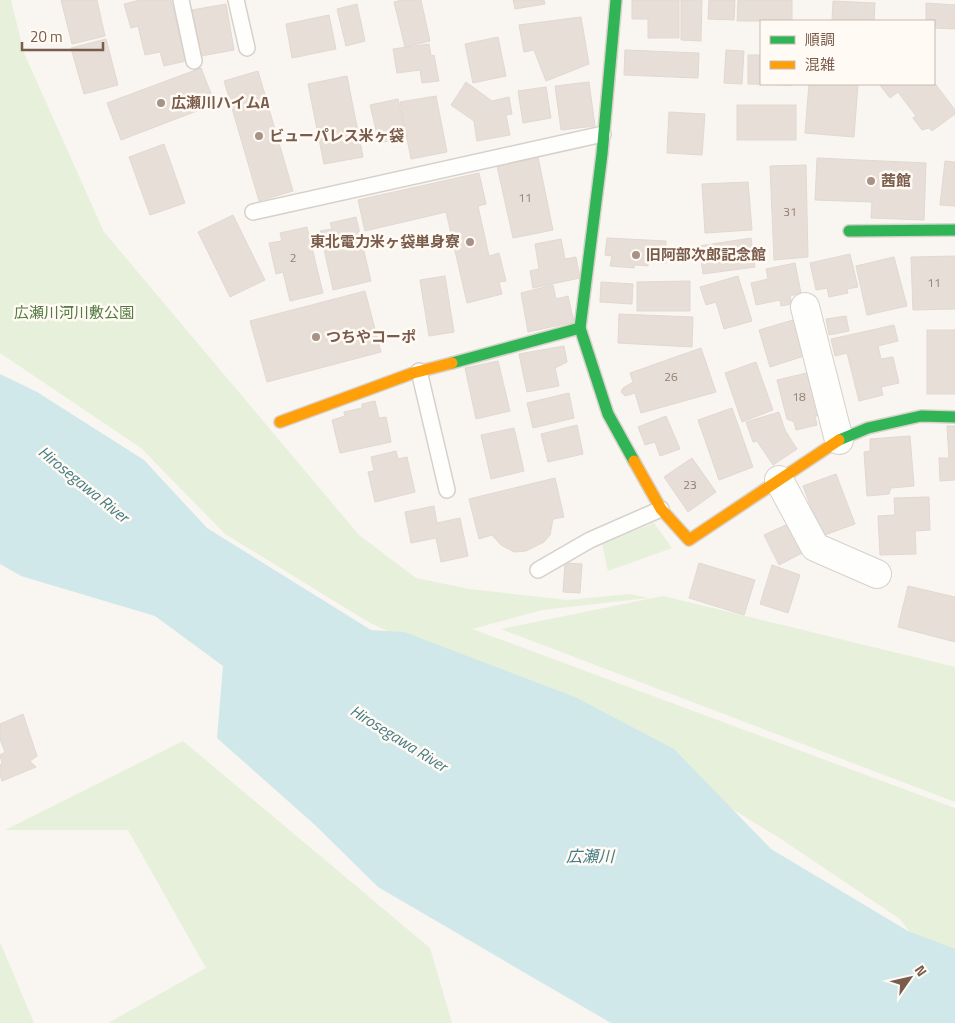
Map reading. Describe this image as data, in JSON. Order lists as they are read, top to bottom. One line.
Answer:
{"water":["Hirosegawa River","広瀬川"],"parks":["広瀬川河川敷公園"],"places":["広瀬川ハイムA","ビューパレス米ヶ袋","茜館","東北電力米ヶ袋単身寮","旧阿部次郎記念館","つちやコーポ"],"house_numbers":["11","31","2","11","26","18","23"],"legend":["順調","混雑"],"scale_bar":"20 m","north":"top right"}
